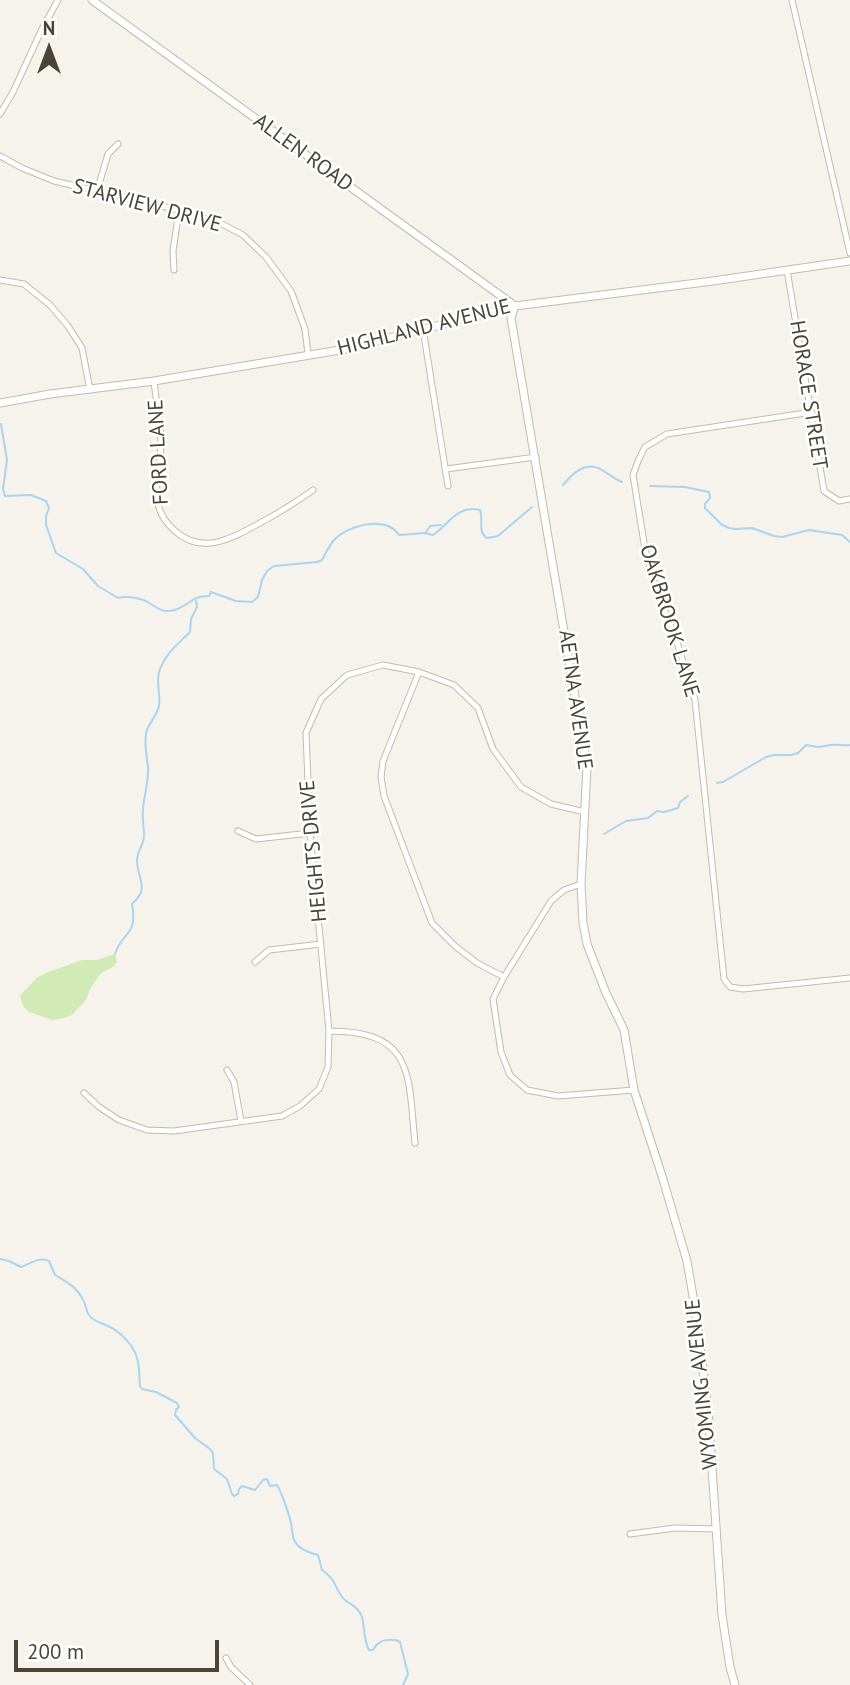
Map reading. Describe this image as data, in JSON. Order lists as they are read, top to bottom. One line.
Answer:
{"streets":{"street":["ALLEN ROAD","STARVIEW DRIVE","HIGHLAND AVENUE","HORACE STREET","FORD LANE","OAKBROOK LANE","AETNA AVENUE","HEIGHTS DRIVE","WYOMING AVENUE"]},"crossings":[["ALLEN ROAD","HIGHLAND AVENUE"],["ALLEN ROAD","AETNA AVENUE"],["STARVIEW DRIVE","HIGHLAND AVENUE"],["HIGHLAND AVENUE","HORACE STREET"],["HIGHLAND AVENUE","FORD LANE"],["HIGHLAND AVENUE","AETNA AVENUE"],["HORACE STREET","OAKBROOK LANE"],["AETNA AVENUE","HEIGHTS DRIVE"],["AETNA AVENUE","WYOMING AVENUE"]],"scale_bar":"200 m","north":"top"}
